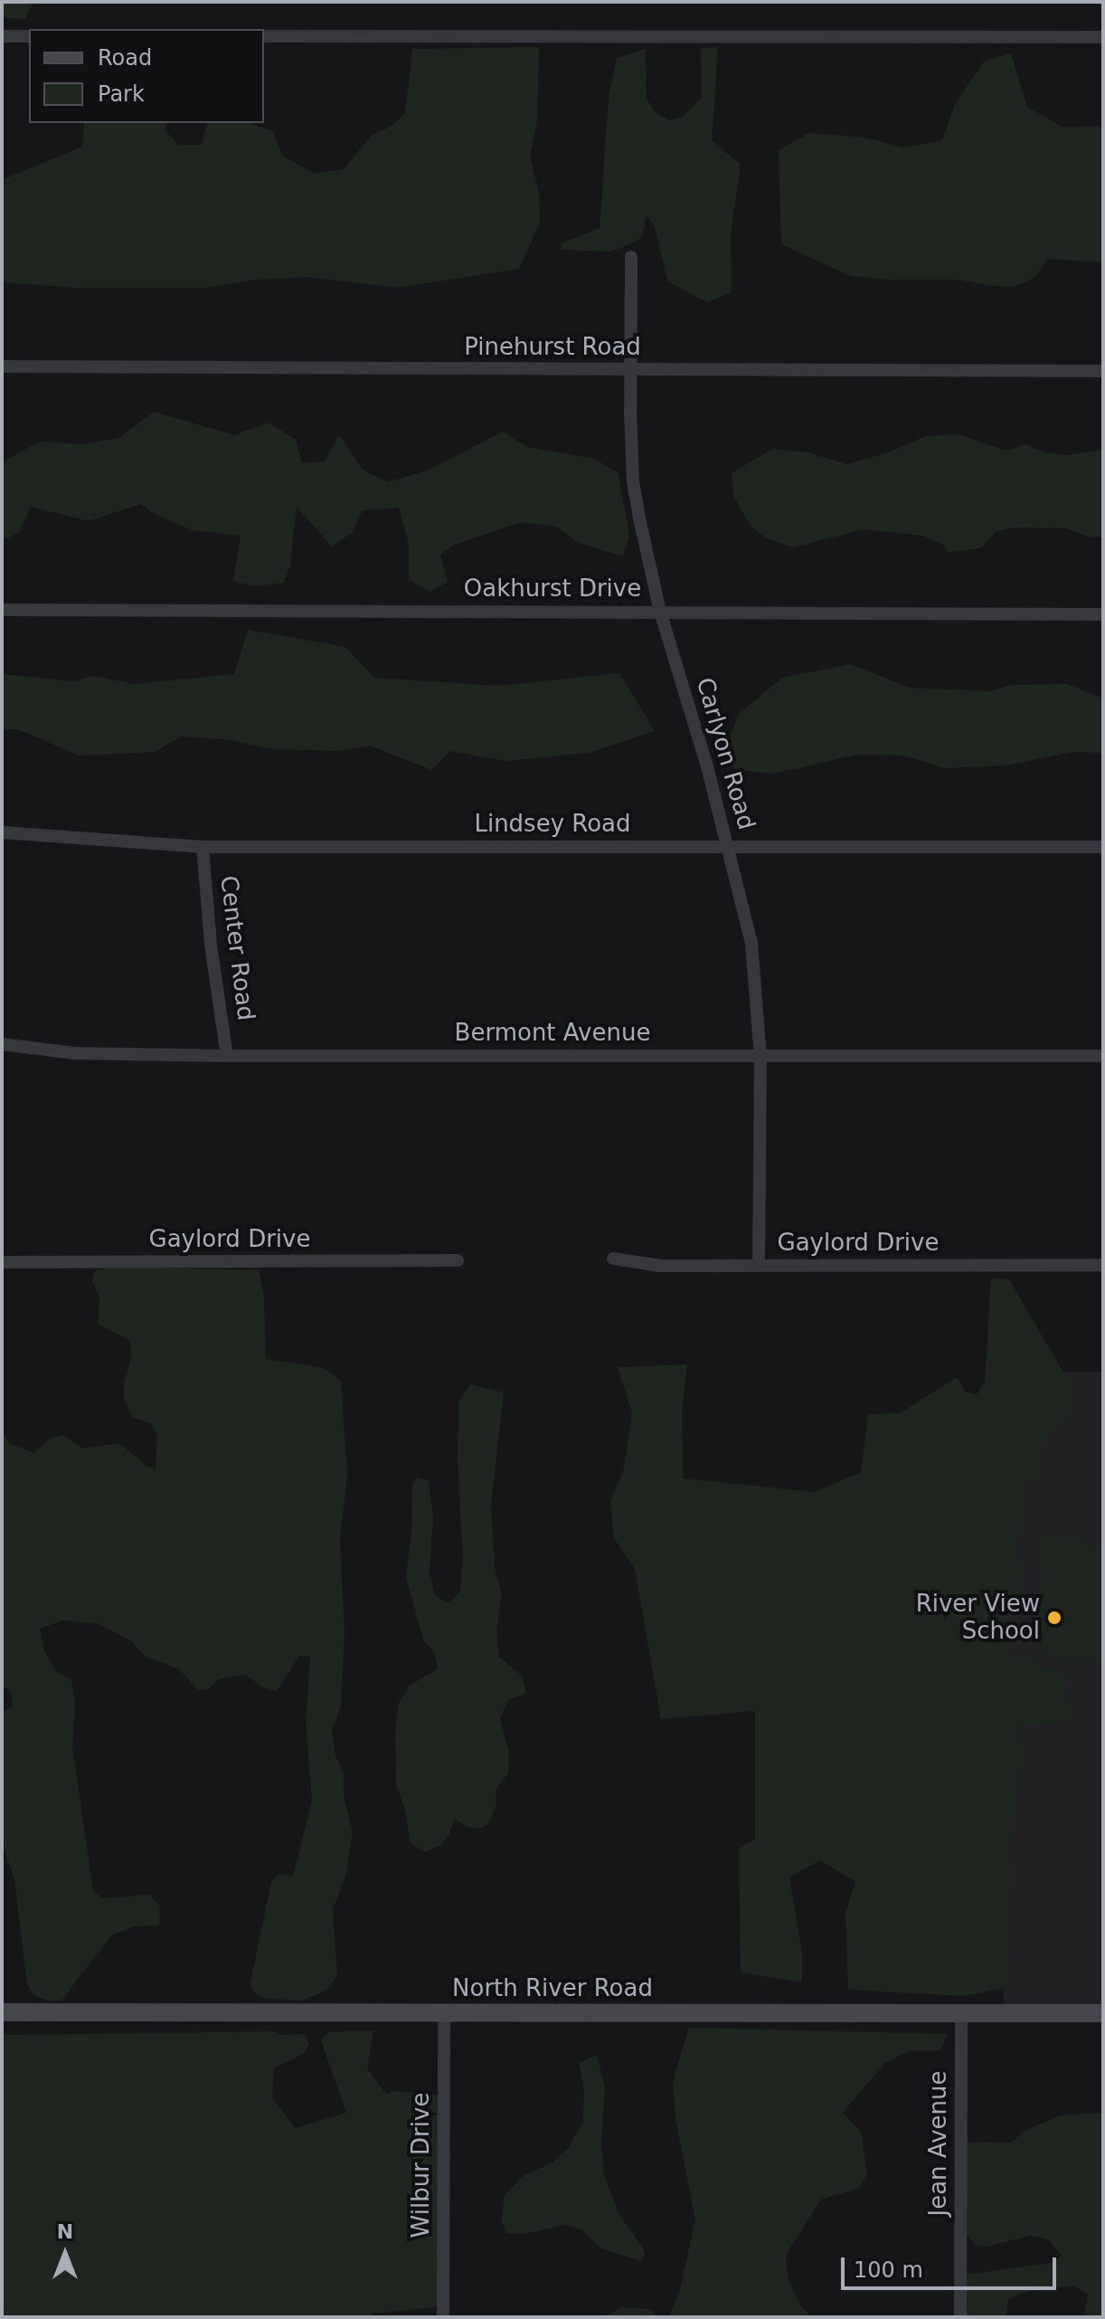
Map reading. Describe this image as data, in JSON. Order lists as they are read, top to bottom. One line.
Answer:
{"streets":{"street":["Pinehurst Road","Oakhurst Drive","Carlyon Road","Lindsey Road","Center Road","Bermont Avenue","Gaylord Drive","North River Road","Jean Avenue","Wilbur Drive"]},"crossings":[["Pinehurst Road","Carlyon Road"],["Oakhurst Drive","Carlyon Road"],["Carlyon Road","Lindsey Road"],["Carlyon Road","Bermont Avenue"],["Carlyon Road","Gaylord Drive"],["Lindsey Road","Center Road"],["Center Road","Bermont Avenue"],["North River Road","Jean Avenue"],["North River Road","Wilbur Drive"]],"places":["River View School"],"legend":["Road","Park"],"scale_bar":"100 m","north":"top"}
